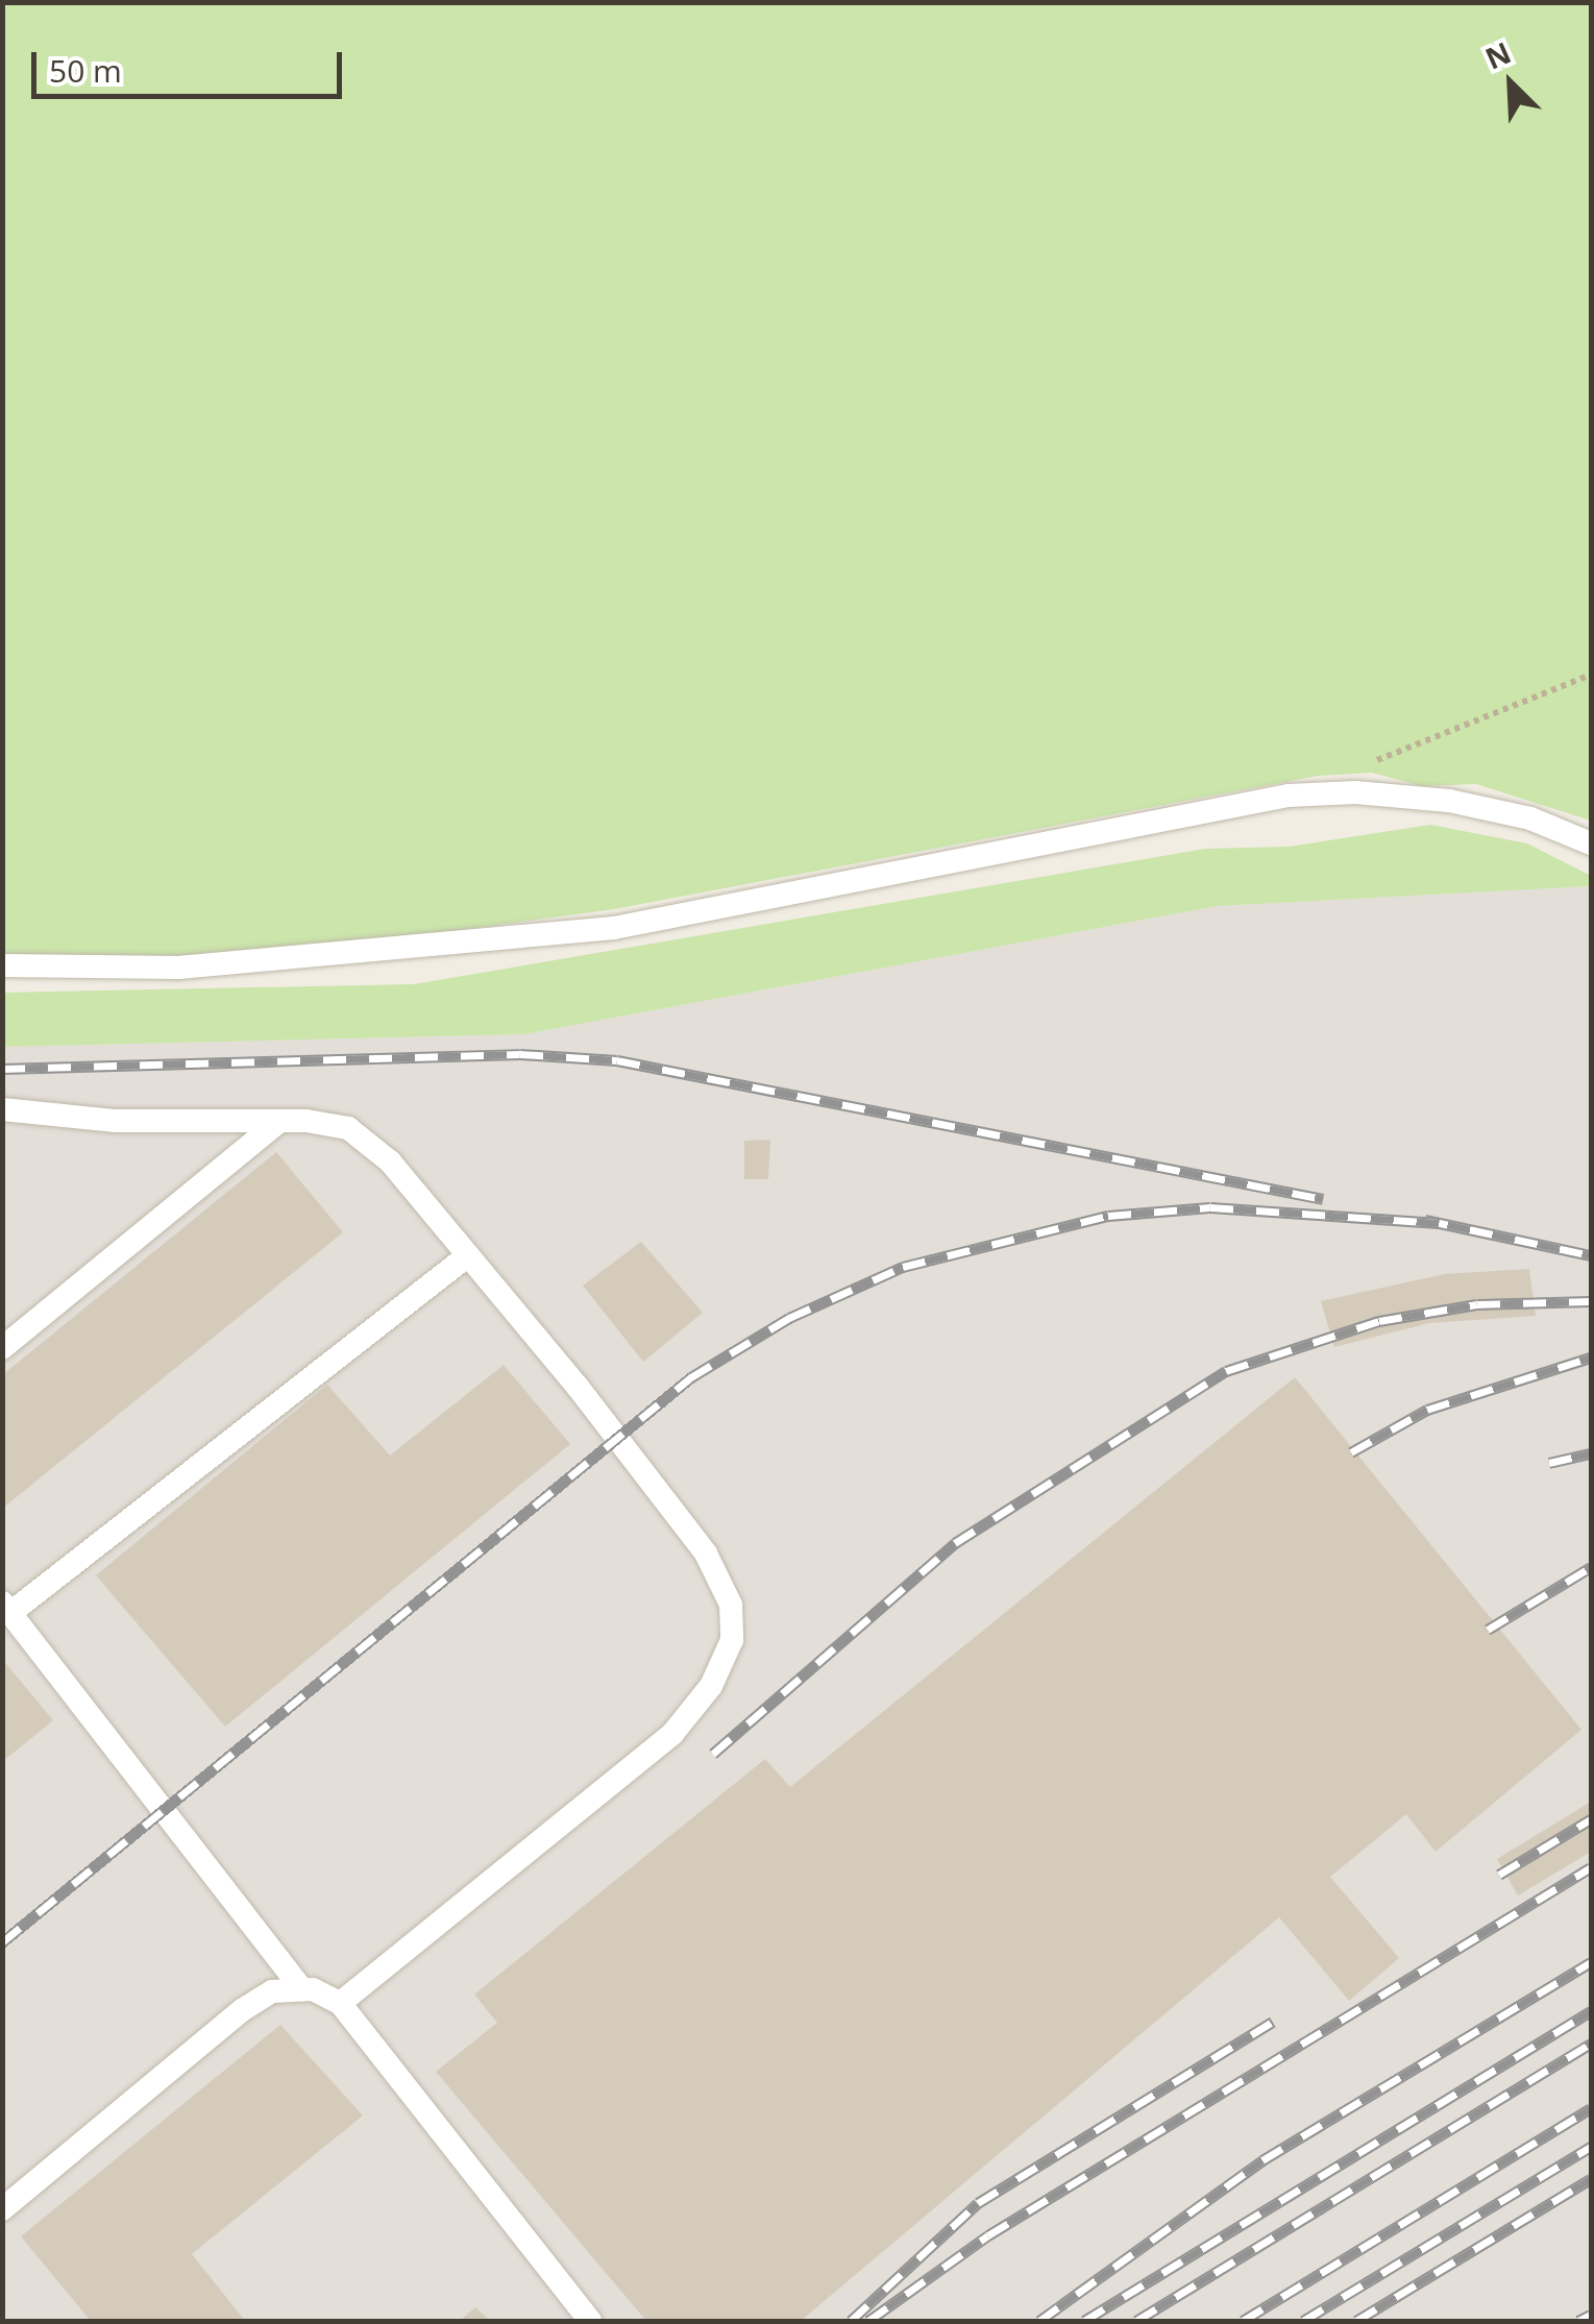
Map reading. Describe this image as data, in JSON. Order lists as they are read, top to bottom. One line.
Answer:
{"scale_bar":"50 m","north":"top left"}
